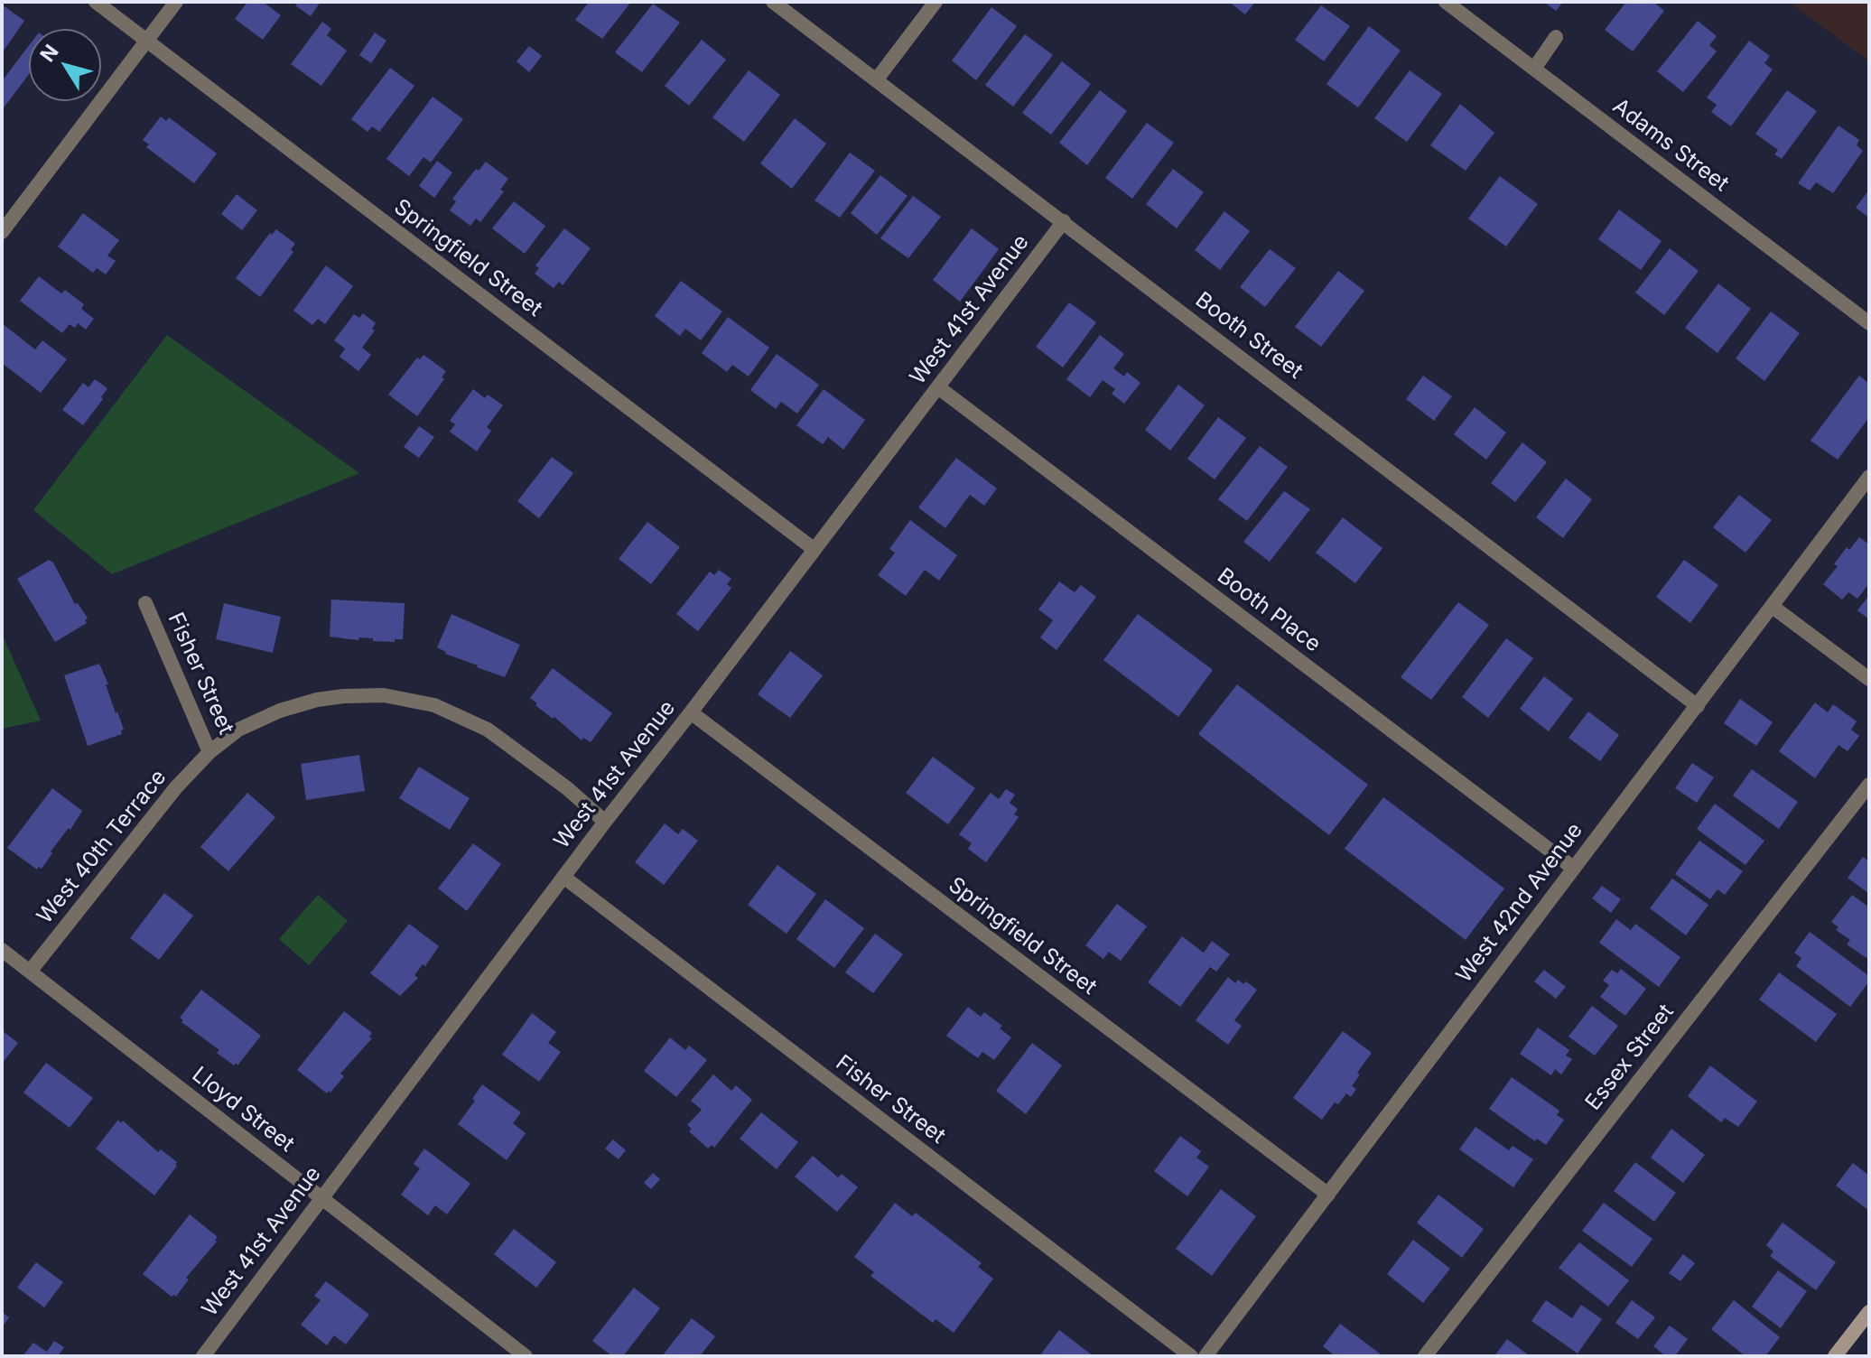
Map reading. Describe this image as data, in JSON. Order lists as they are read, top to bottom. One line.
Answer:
{"streets":{"street":["Adams Street","Springfield Street","West 41st Avenue","Booth Street","Booth Place","Fisher Street","West 40th Terrace","West 42nd Avenue","Essex Street","Lloyd Street"]},"crossings":[["Springfield Street","West 41st Avenue"],["Springfield Street","West 42nd Avenue"],["West 41st Avenue","Booth Street"],["West 41st Avenue","Booth Place"],["West 41st Avenue","Fisher Street"],["West 41st Avenue","Lloyd Street"],["Booth Street","West 42nd Avenue"],["Booth Place","West 42nd Avenue"],["Fisher Street","West 40th Terrace"],["West 40th Terrace","Lloyd Street"]],"north":"top left"}
